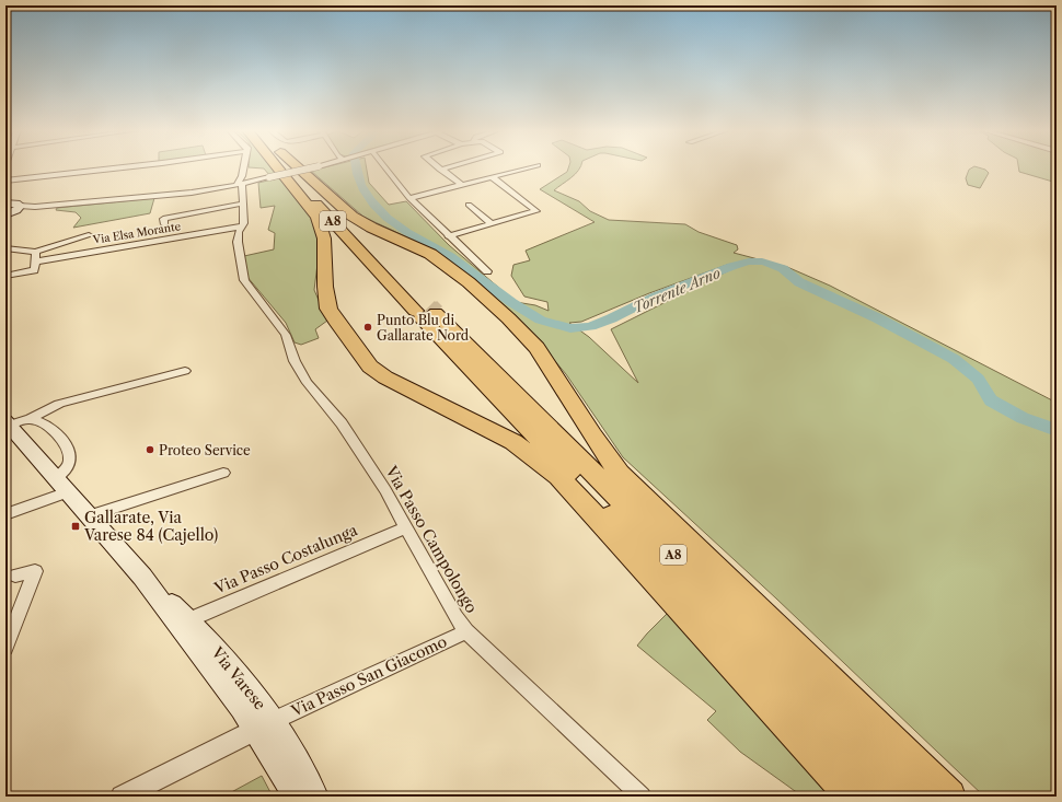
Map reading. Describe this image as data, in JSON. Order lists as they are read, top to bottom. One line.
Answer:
{"streets":{"highway":["A8"],"main road":["Via Varese"],"street":["Via Elsa Morante","Via Passo Campolongo","Via Passo Costalunga","Via Passo San Giacomo"]},"crossings":[["Via Elsa Morante","Via Passo Campolongo"],["Via Passo Campolongo","Via Passo Costalunga"],["Via Passo Campolongo","Via Passo San Giacomo"],["Via Passo Costalunga","Via Varese"],["Via Passo San Giacomo","Via Varese"]],"water":["Torrente Arno"],"places":{"other":["Punto Blu di Gallarate Nord","Proteo Service"],"transit":["Gallarate, Via Varese 84 (Cajello)"]}}
